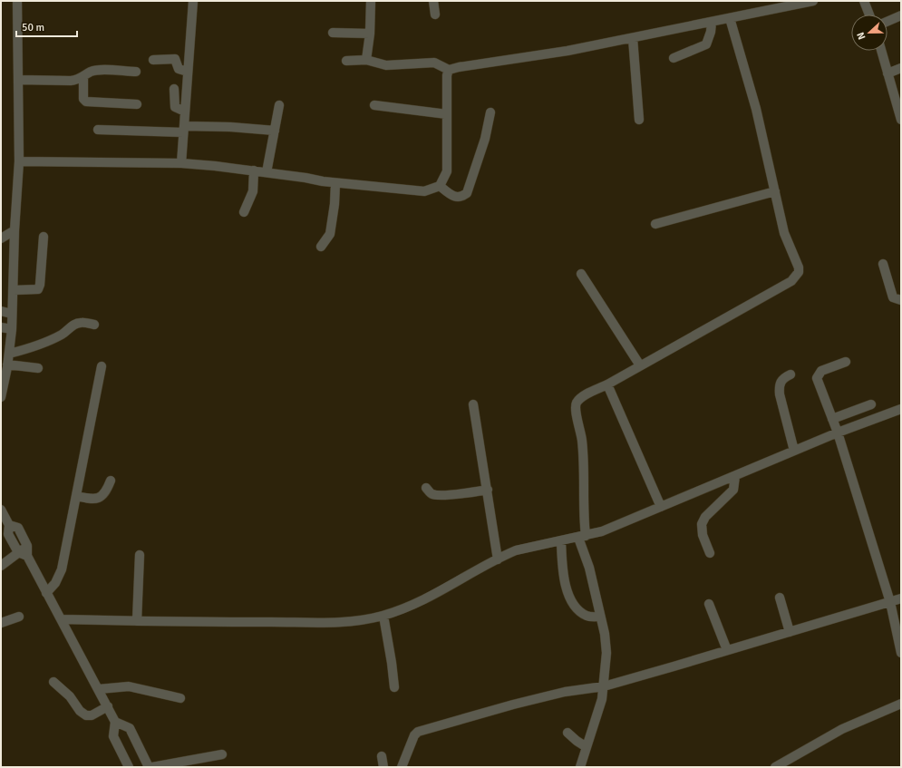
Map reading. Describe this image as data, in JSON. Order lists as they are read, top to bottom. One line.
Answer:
{"scale_bar":"50 m","north":"left"}
